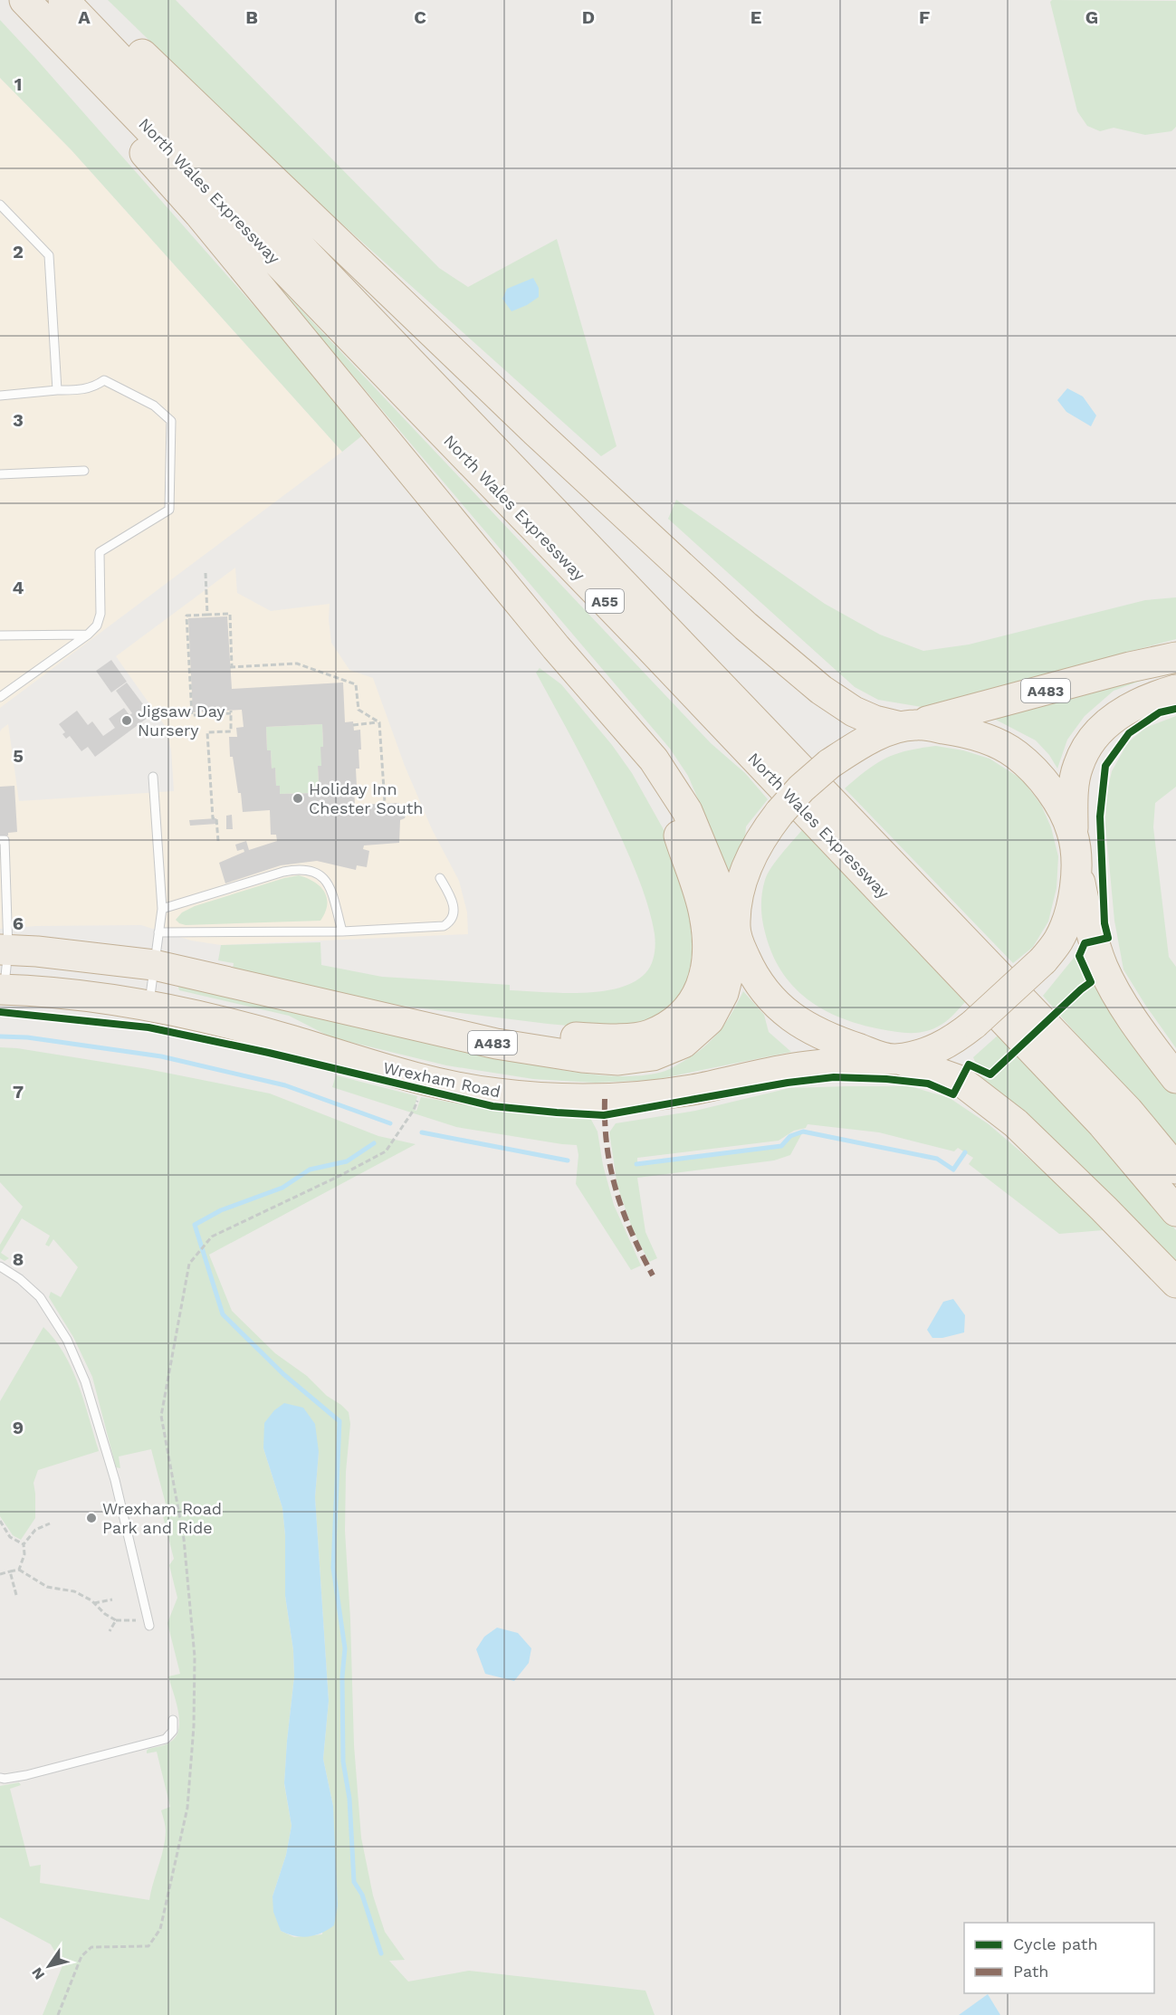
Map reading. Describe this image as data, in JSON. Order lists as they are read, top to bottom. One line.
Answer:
{"streets":{"highway":["North Wales Expressway","A55","A483","Wrexham Road"]},"places":["Jigsaw Day Nursery","Holiday Inn Chester South","Wrexham Road Park and Ride"],"legend":["Cycle path","Path"],"north":"bottom left","grid":{"columns":["A","B","C","D","E","F","G"],"rows":["1","2","3","4","5","6","7","8","9"]}}
